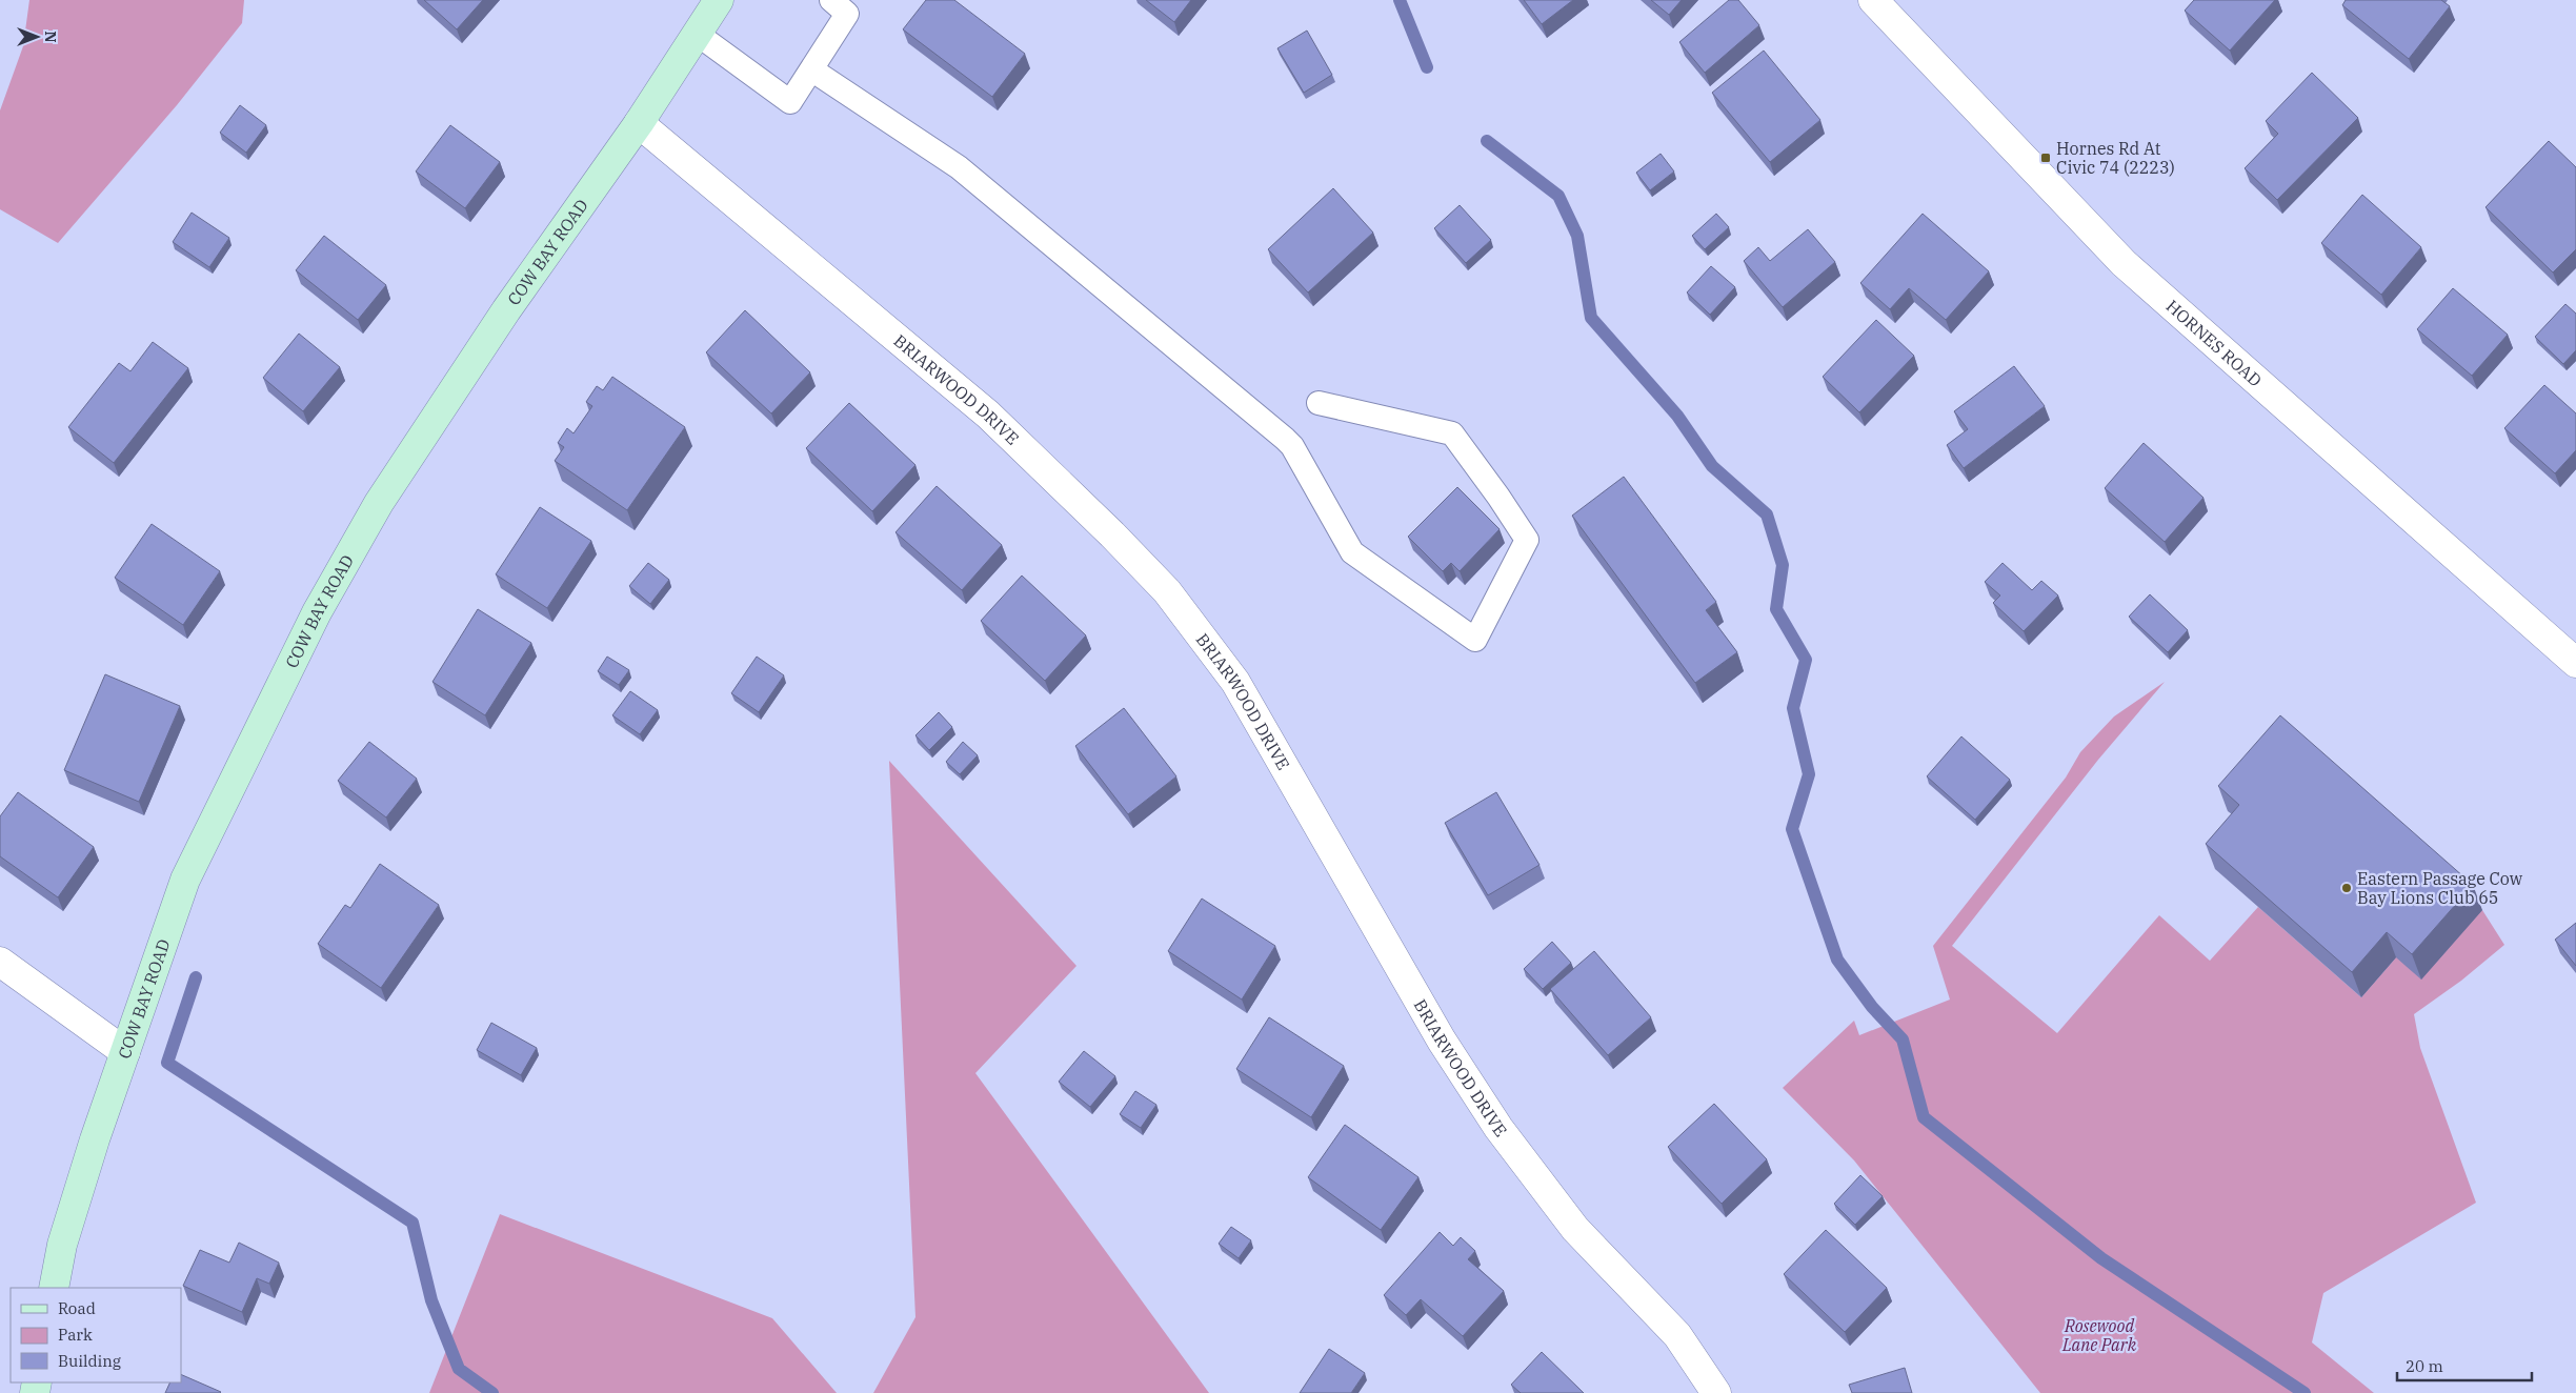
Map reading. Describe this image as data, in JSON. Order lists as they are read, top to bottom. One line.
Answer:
{"streets":{"main road":["COW BAY ROAD"],"street":["HORNES ROAD","BRIARWOOD DRIVE"]},"crossings":[["COW BAY ROAD","BRIARWOOD DRIVE"]],"parks":["Rosewood Lane Park"],"places":{"transit":["Hornes Rd At Civic 74 (2223)"],"other":["Eastern Passage Cow Bay Lions Club 65"]},"legend":["Road","Park","Building"],"scale_bar":"20 m","north":"right"}
